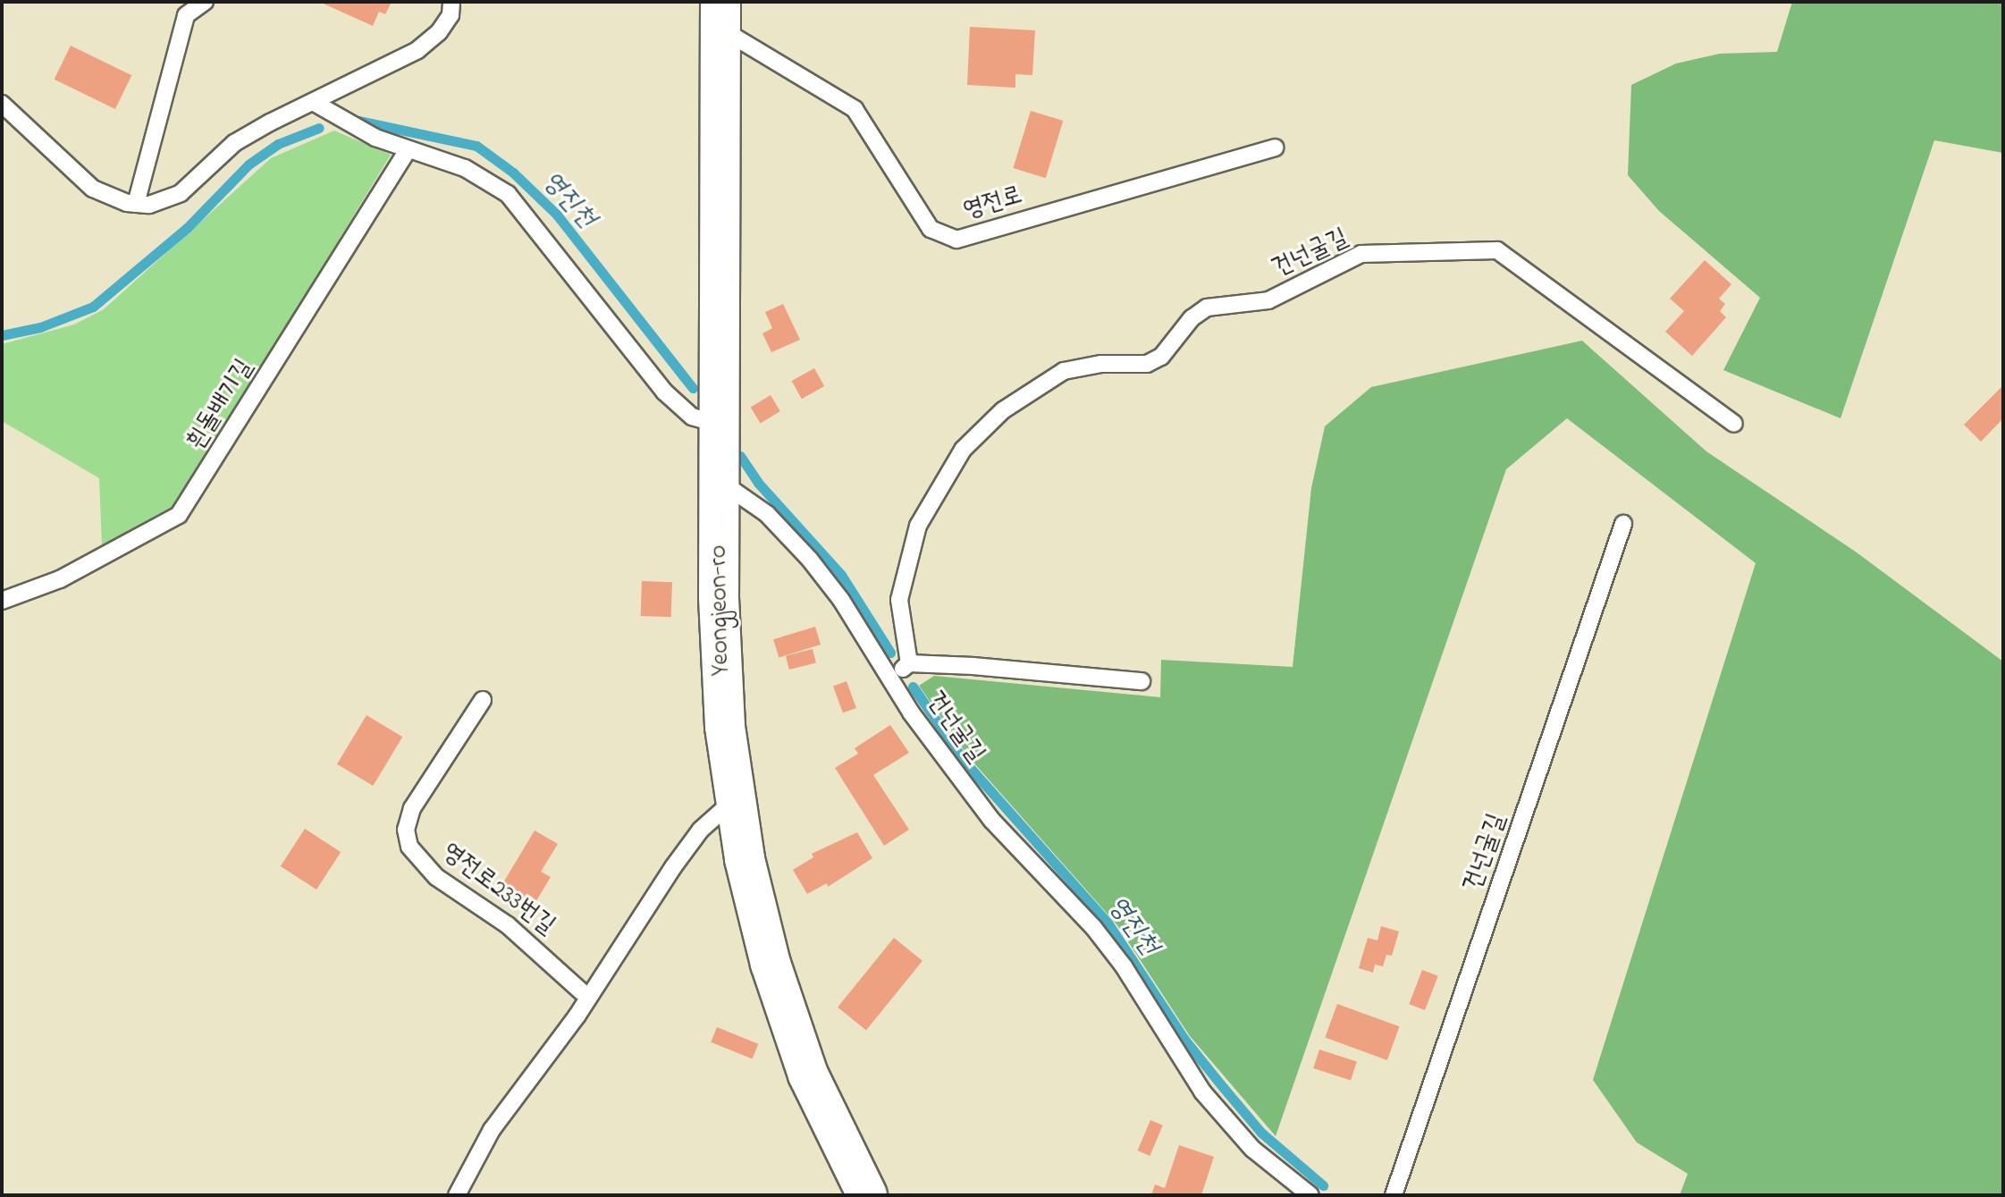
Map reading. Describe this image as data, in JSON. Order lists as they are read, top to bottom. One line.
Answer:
{"streets":{"street":["Yeongjeon-ro"],"lane":["영전로","건넌굴길","흰돌배기길","영전로233번길"]},"crossings":[["영전로","Yeongjeon-ro"],["건넌굴길","Yeongjeon-ro"]],"water":["영진천"]}
